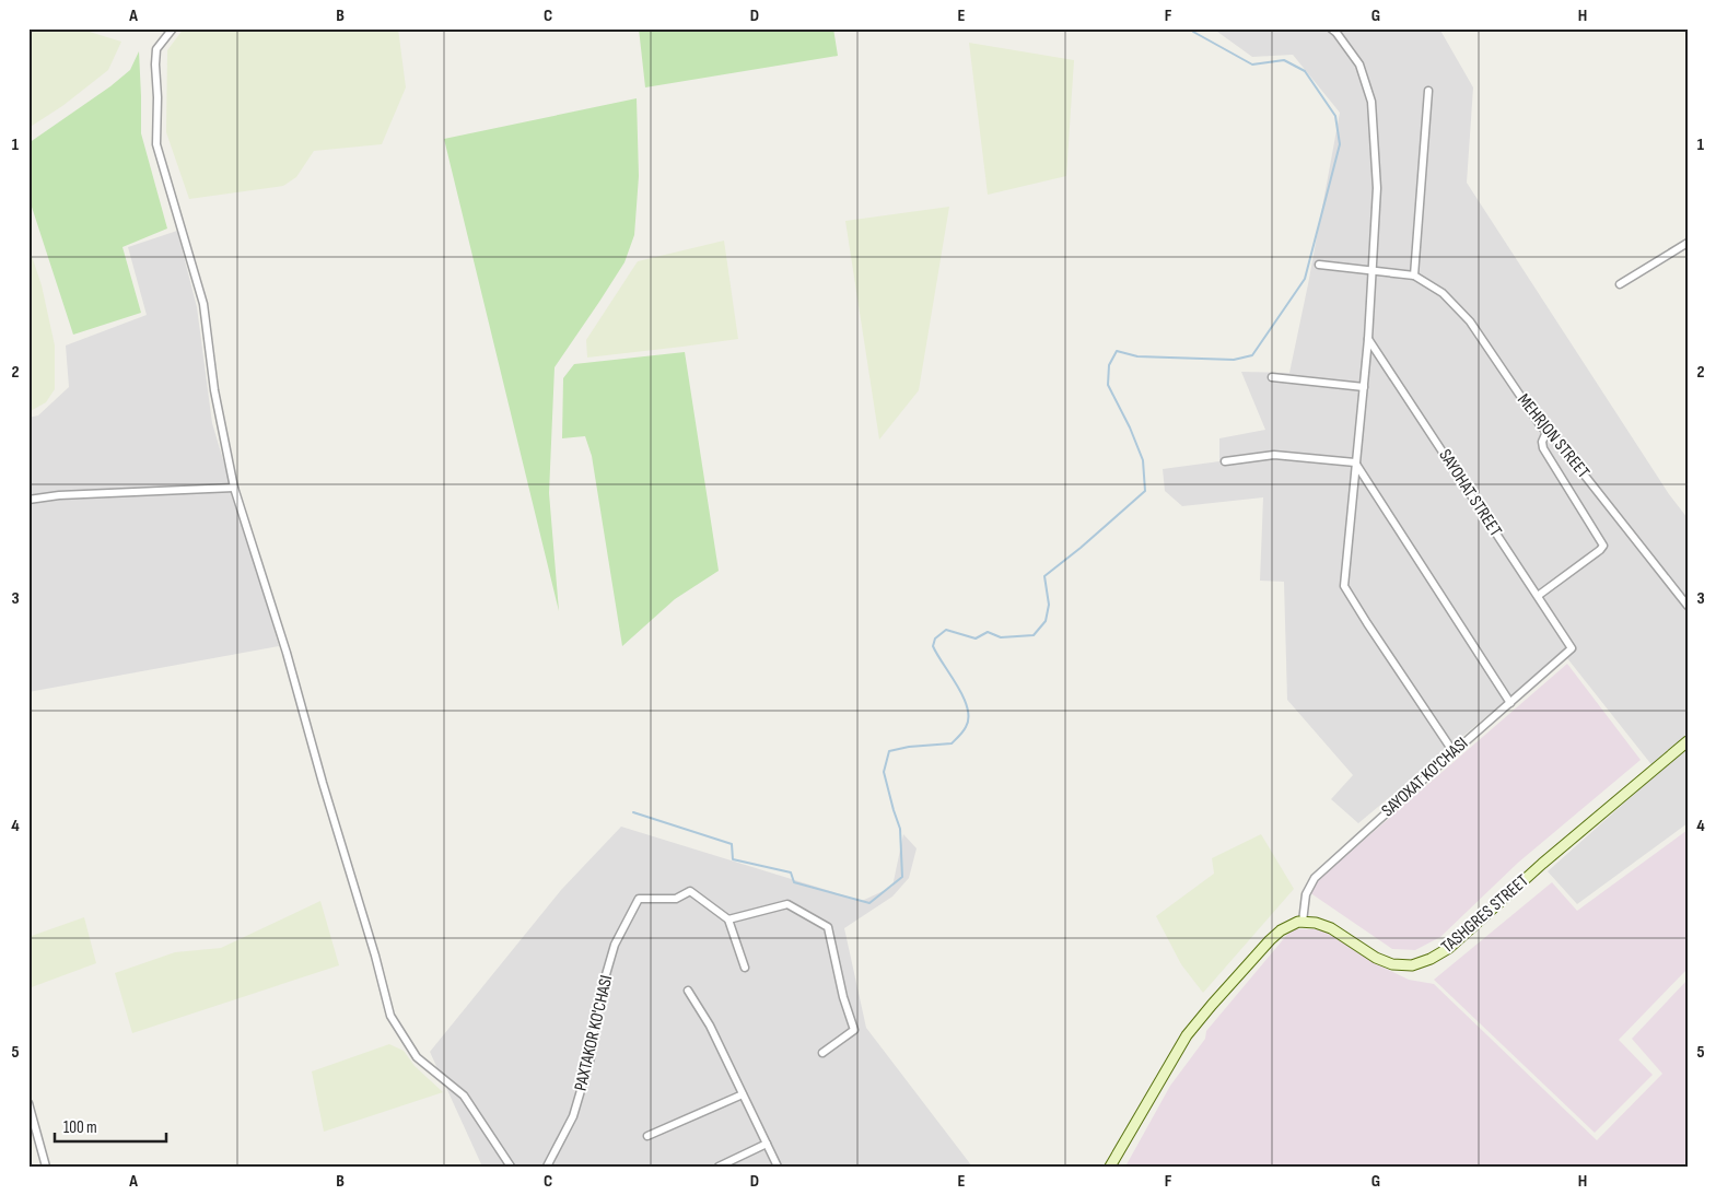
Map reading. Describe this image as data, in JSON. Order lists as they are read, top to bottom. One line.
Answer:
{"streets":{"main road":["TASHGRES STREET"],"street":["MEHRJON STREET","SAYOHAT STREET","SAYOXAT KO'CHASI","PAXTAKOR KO'CHASI"]},"crossings":[["SAYOHAT STREET","SAYOXAT KO'CHASI"],["SAYOXAT KO'CHASI","TASHGRES STREET"]],"scale_bar":"100 m","grid":{"columns":["A","B","C","D","E","F","G","H"],"rows":["1","2","3","4","5"]}}
